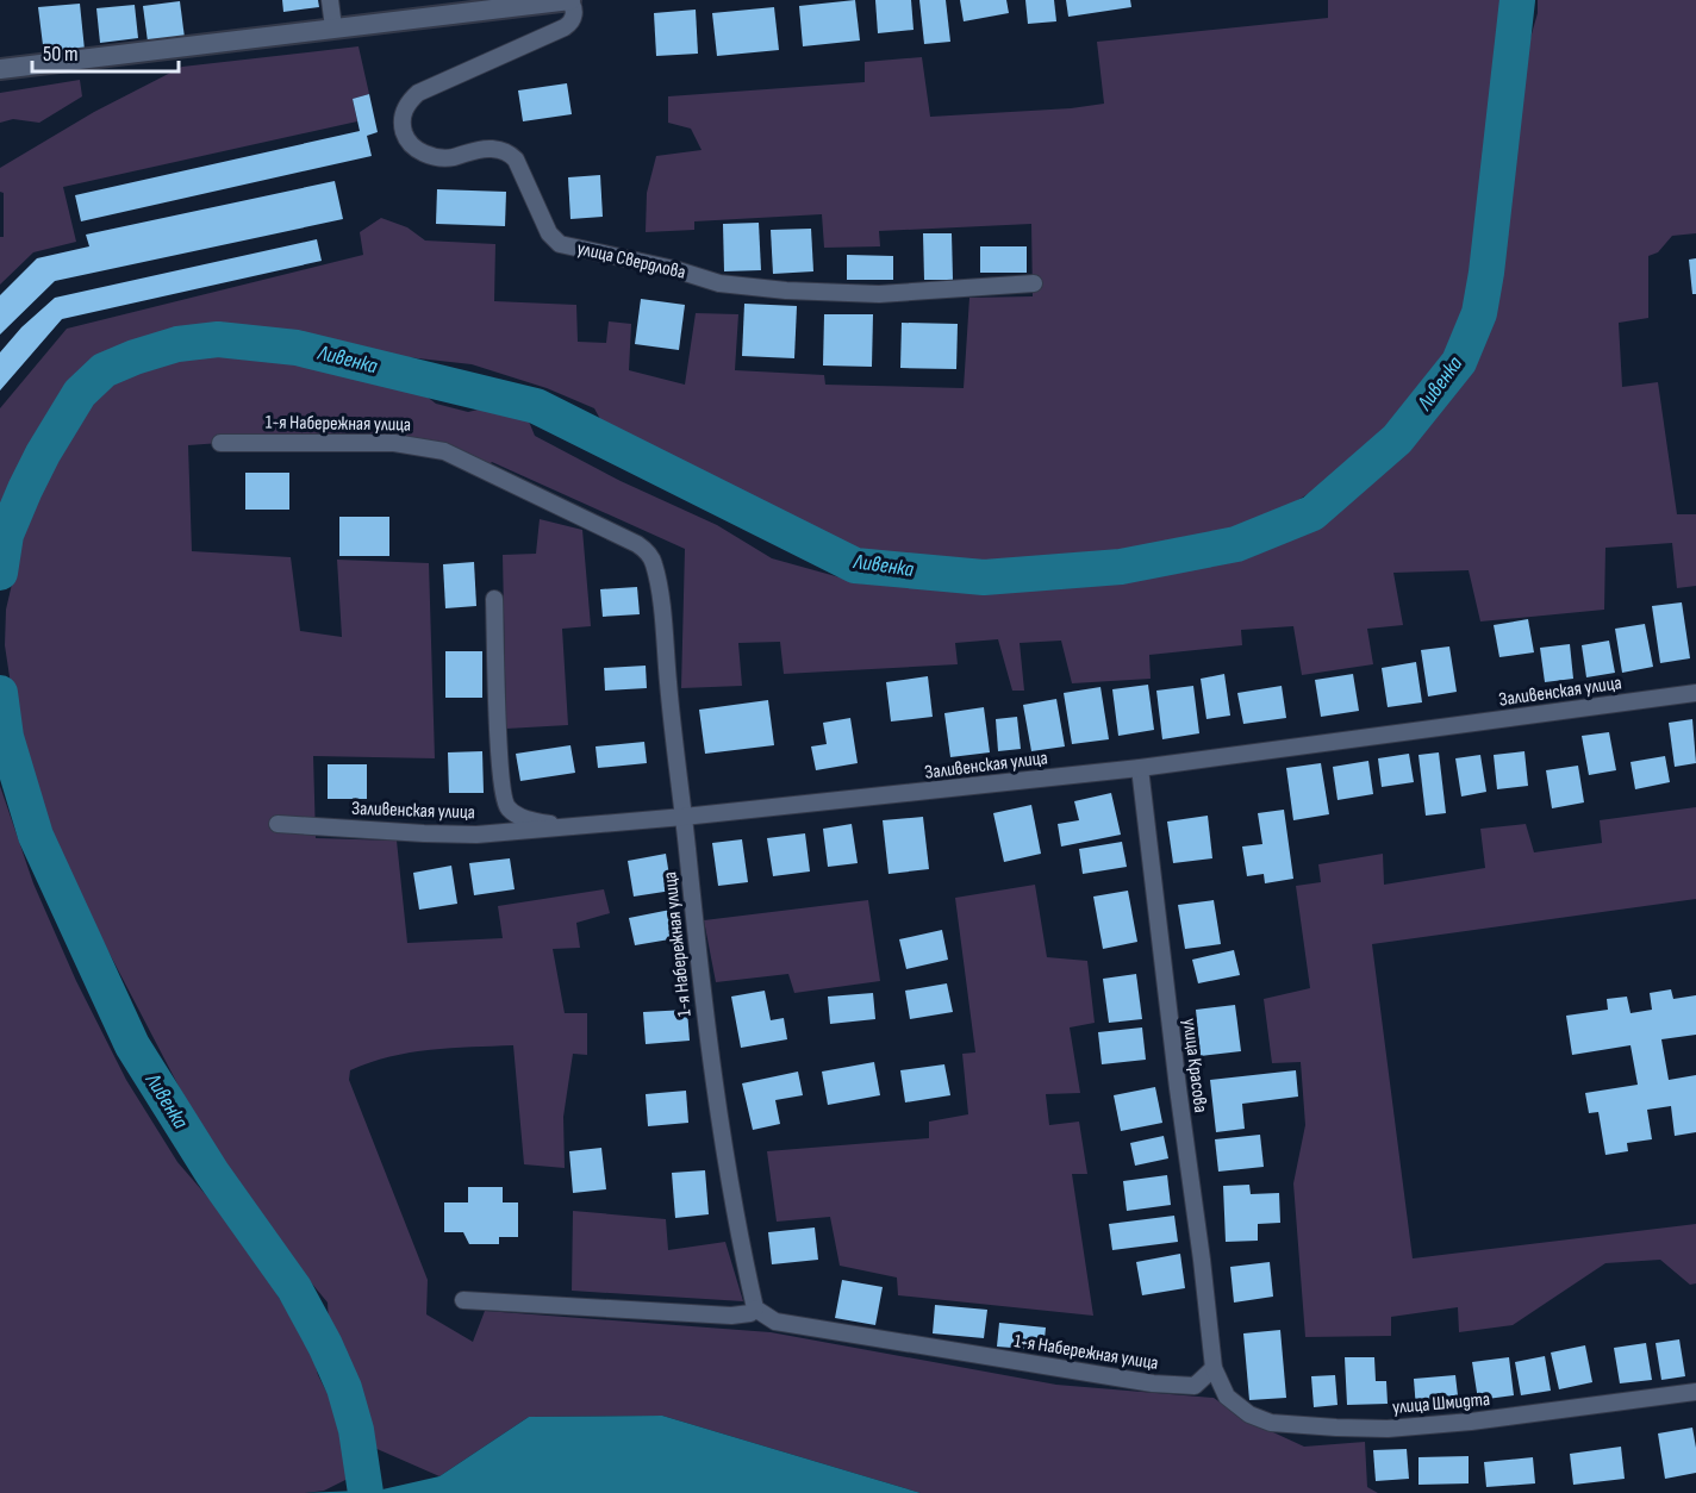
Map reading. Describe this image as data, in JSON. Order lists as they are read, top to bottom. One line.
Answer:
{"streets":{"main road":["улица Свердлова"],"street":["1-я Набережная улица","Заливенская улица","улица Красова","улица Шмидта"]},"crossings":[["1-я Набережная улица","Заливенская улица"],["1-я Набережная улица","улица Красова"],["1-я Набережная улица","улица Шмидта"],["Заливенская улица","улица Красова"],["улица Красова","улица Шмидта"]],"water":["Ливенка"],"scale_bar":"50 m"}
